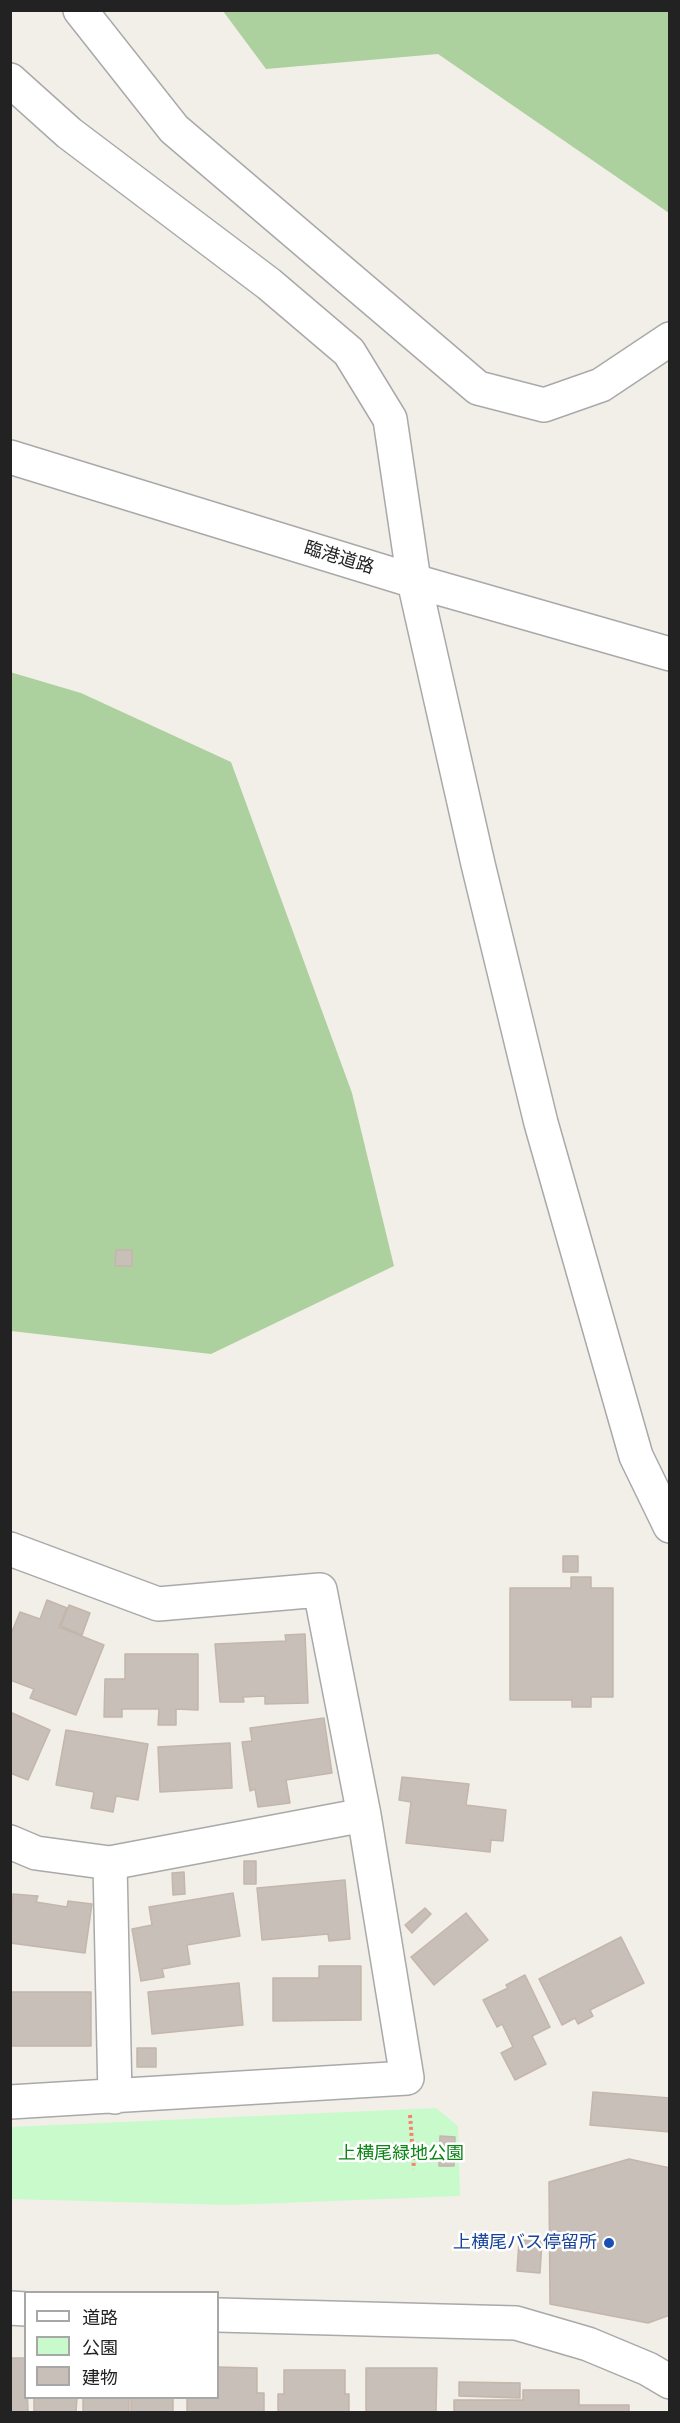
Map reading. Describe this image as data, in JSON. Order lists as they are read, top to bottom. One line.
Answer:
{"streets":{"street":["臨港道路"]},"parks":["上横尾緑地公園"],"places":["上横尾バス停留所"],"legend":["道路","公園","建物"]}
